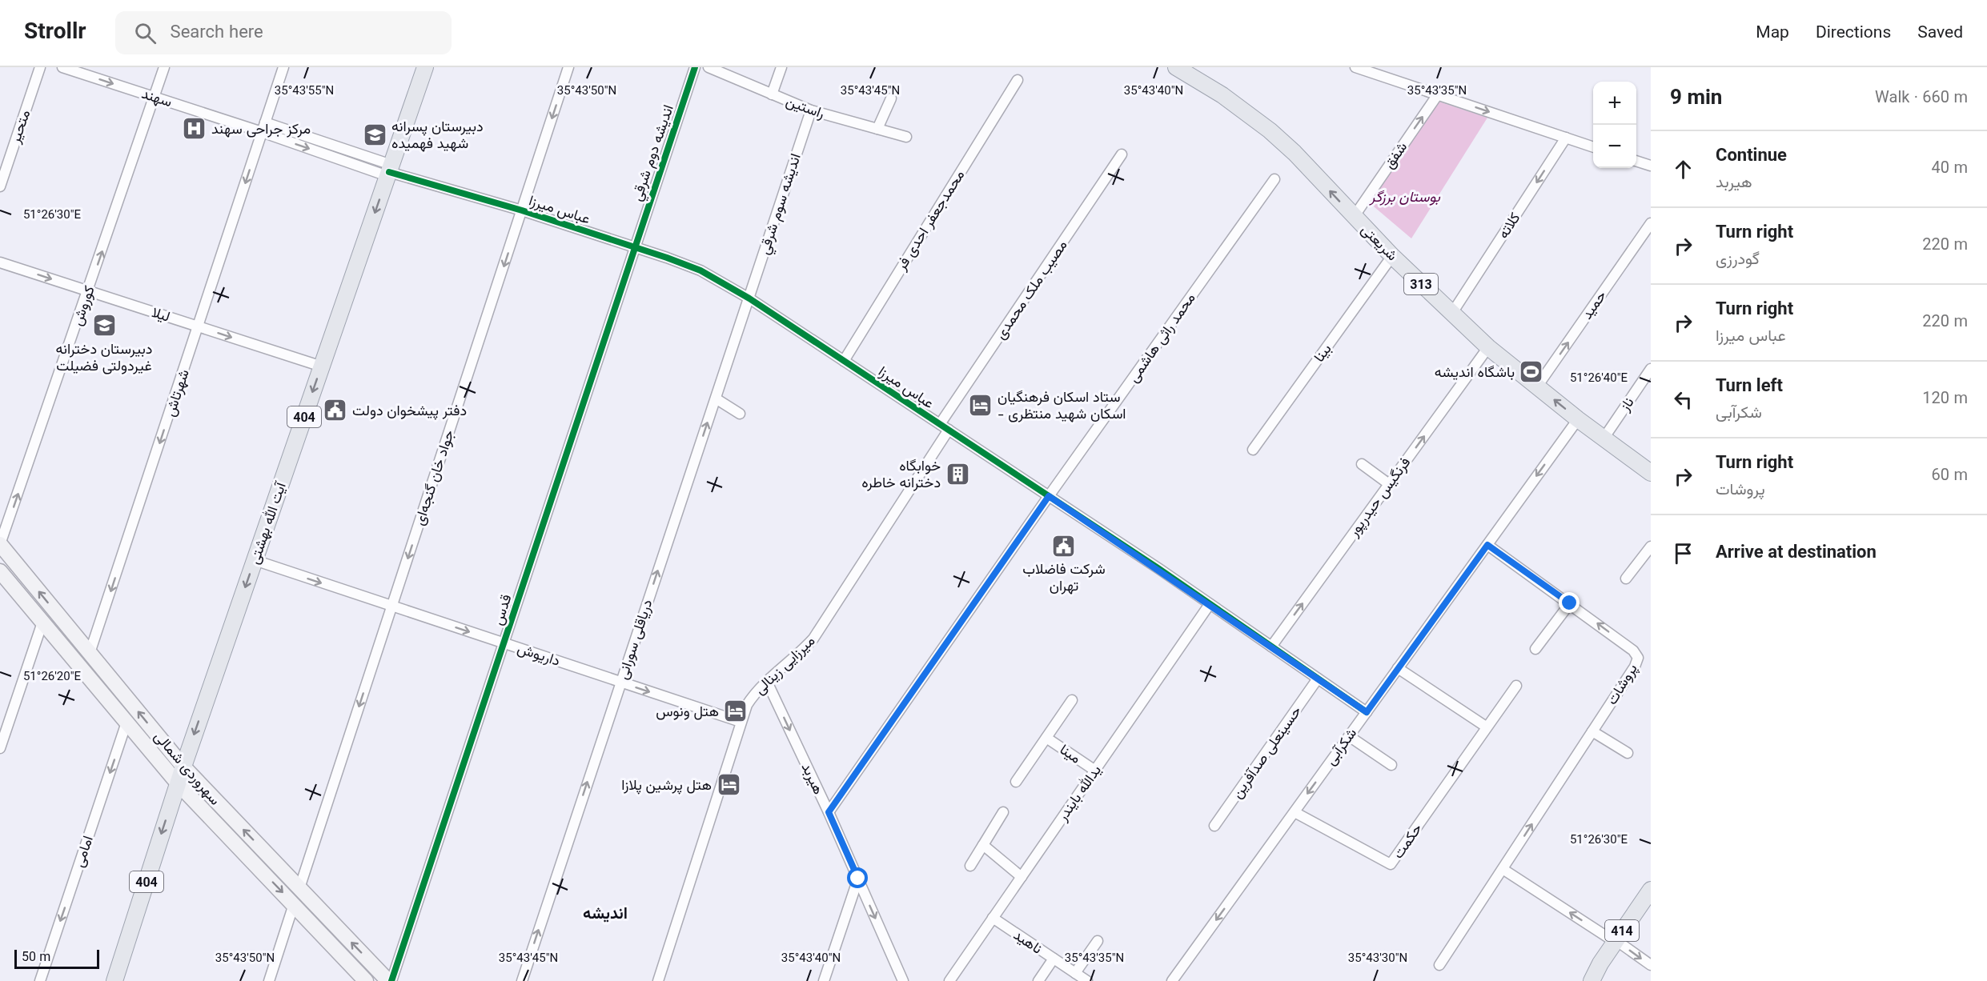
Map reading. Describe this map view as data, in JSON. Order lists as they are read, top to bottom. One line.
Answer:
{"streets":{"main road":["شریعتی","313","404","آیت الله بهشتی","سهروردی شمالی","414"],"street":["سهند","راستین","متحیر","انديشه دوم شرقي","شفق","اندیشه سوم شرقي","عباس میرزا","محمدجعفر احدی فر","کلاته","مصیب ملک محمدی","حمید","کوروش","لیلا","محمد راثی هاشمی","بینا","شهرتاش","ناز","جواد خان گنجه‌ای","فرنگیس حیدرپور","قدس","دریاقلی سورانی","داریوش","میرزایی زینالی","پروشات","شکرآبی","حسینعلی صدآفرین","مینا","هیربد","یدالله بایندر","حکمت","امامی","ناهید"]},"crossings":[["سهند","عباس میرزا"],["سهند","کوروش"],["سهند","شهرتاش"],["سهند","آیت الله بهشتی"],["راستین","اندیشه سوم شرقي"],["انديشه دوم شرقي","عباس میرزا"],["انديشه دوم شرقي","قدس"],["شفق","شریعتی"],["اندیشه سوم شرقي","عباس میرزا"],["اندیشه سوم شرقي","دریاقلی سورانی"],["عباس میرزا","محمدجعفر احدی فر"],["عباس میرزا","مصیب ملک محمدی"],["عباس میرزا","محمد راثی هاشمی"],["عباس میرزا","جواد خان گنجه‌ای"],["عباس میرزا","فرنگیس حیدرپور"],["عباس میرزا","آیت الله بهشتی"],["عباس میرزا","قدس"],["عباس میرزا","دریاقلی سورانی"],["عباس میرزا","میرزایی زینالی"],["عباس میرزا","شکرآبی"],["عباس میرزا","حسینعلی صدآفرین"],["عباس میرزا","یدالله بایندر"],["کلاته","شریعتی"],["شریعتی","حمید"],["شریعتی","بینا"],["شریعتی","ناز"],["شریعتی","فرنگیس حیدرپور"],["شریعتی","شکرآبی"],["مصیب ملک محمدی","میرزایی زینالی"],["کوروش","لیلا"],["کوروش","سهروردی شمالی"],["لیلا","شهرتاش"],["لیلا","آیت الله بهشتی"],["محمد راثی هاشمی","هیربد"],["شهرتاش","سهروردی شمالی"],["جواد خان گنجه‌ای","داریوش"],["جواد خان گنجه‌ای","سهروردی شمالی"],["آیت الله بهشتی","داریوش"],["آیت الله بهشتی","سهروردی شمالی"],["قدس","داریوش"],["قدس","سهروردی شمالی"],["دریاقلی سورانی","داریوش"],["داریوش","میرزایی زینالی"],["میرزایی زینالی","هیربد"],["پروشات","شکرآبی"],["شکرآبی","حکمت"],["مینا","یدالله بایندر"],["سهروردی شمالی","امامی"],["یدالله بایندر","ناهید"]],"one_way":["شفق","کلاته","شریعتی","حمید","کوروش","لیلا","شهرتاش","جواد خان گنجه‌ای","فرنگیس حیدرپور","آیت الله بهشتی","دریاقلی سورانی","داریوش","پروشات","شکرآبی","هیربد","امامی"],"districts":["اندیشه"],"parks":["بوستان برزگر"],"places":{"hospital":["مرکز جراحی سهند"],"school or university":["دبیرستان پسرانه شهید فهمیده","دبيرستان دخترانه غیردولتی فضیلت"],"sports":["باشگاه اندیشه"],"hotel":["ستاد اسکان فرهنگیان - اسکان شهید منتظری","هتل ونوس","هتل پرشین پلازا"],"public building":["دفتر پیشخوان دولت","شرکت فاضلاب تهران"],"building":["خوابگاه دخترانه خاطره"]},"scale_bar":"50 m","page":{"header":"Strollr","search":"Search here","nav":["Map","Directions","Saved"],"heading":["9 min","Walk · 660 m"],"map_buttons":["+","−"],"list":[["Continue","هیربد","40 m"],["Turn right","گودرزی","220 m"],["Turn right","عباس میرزا","220 m"],["Turn left","شکرآبی","120 m"],["Turn right","پروشات","60 m"],"Arrive at destination"],"scale":"50 m"},"coordinates":["35°43'55\"N","35°43'50\"N","35°43'45\"N","35°43'40\"N","35°43'35\"N","51°26'30\"E","51°26'40\"E","51°26'20\"E","35°43'30\"N"]}
